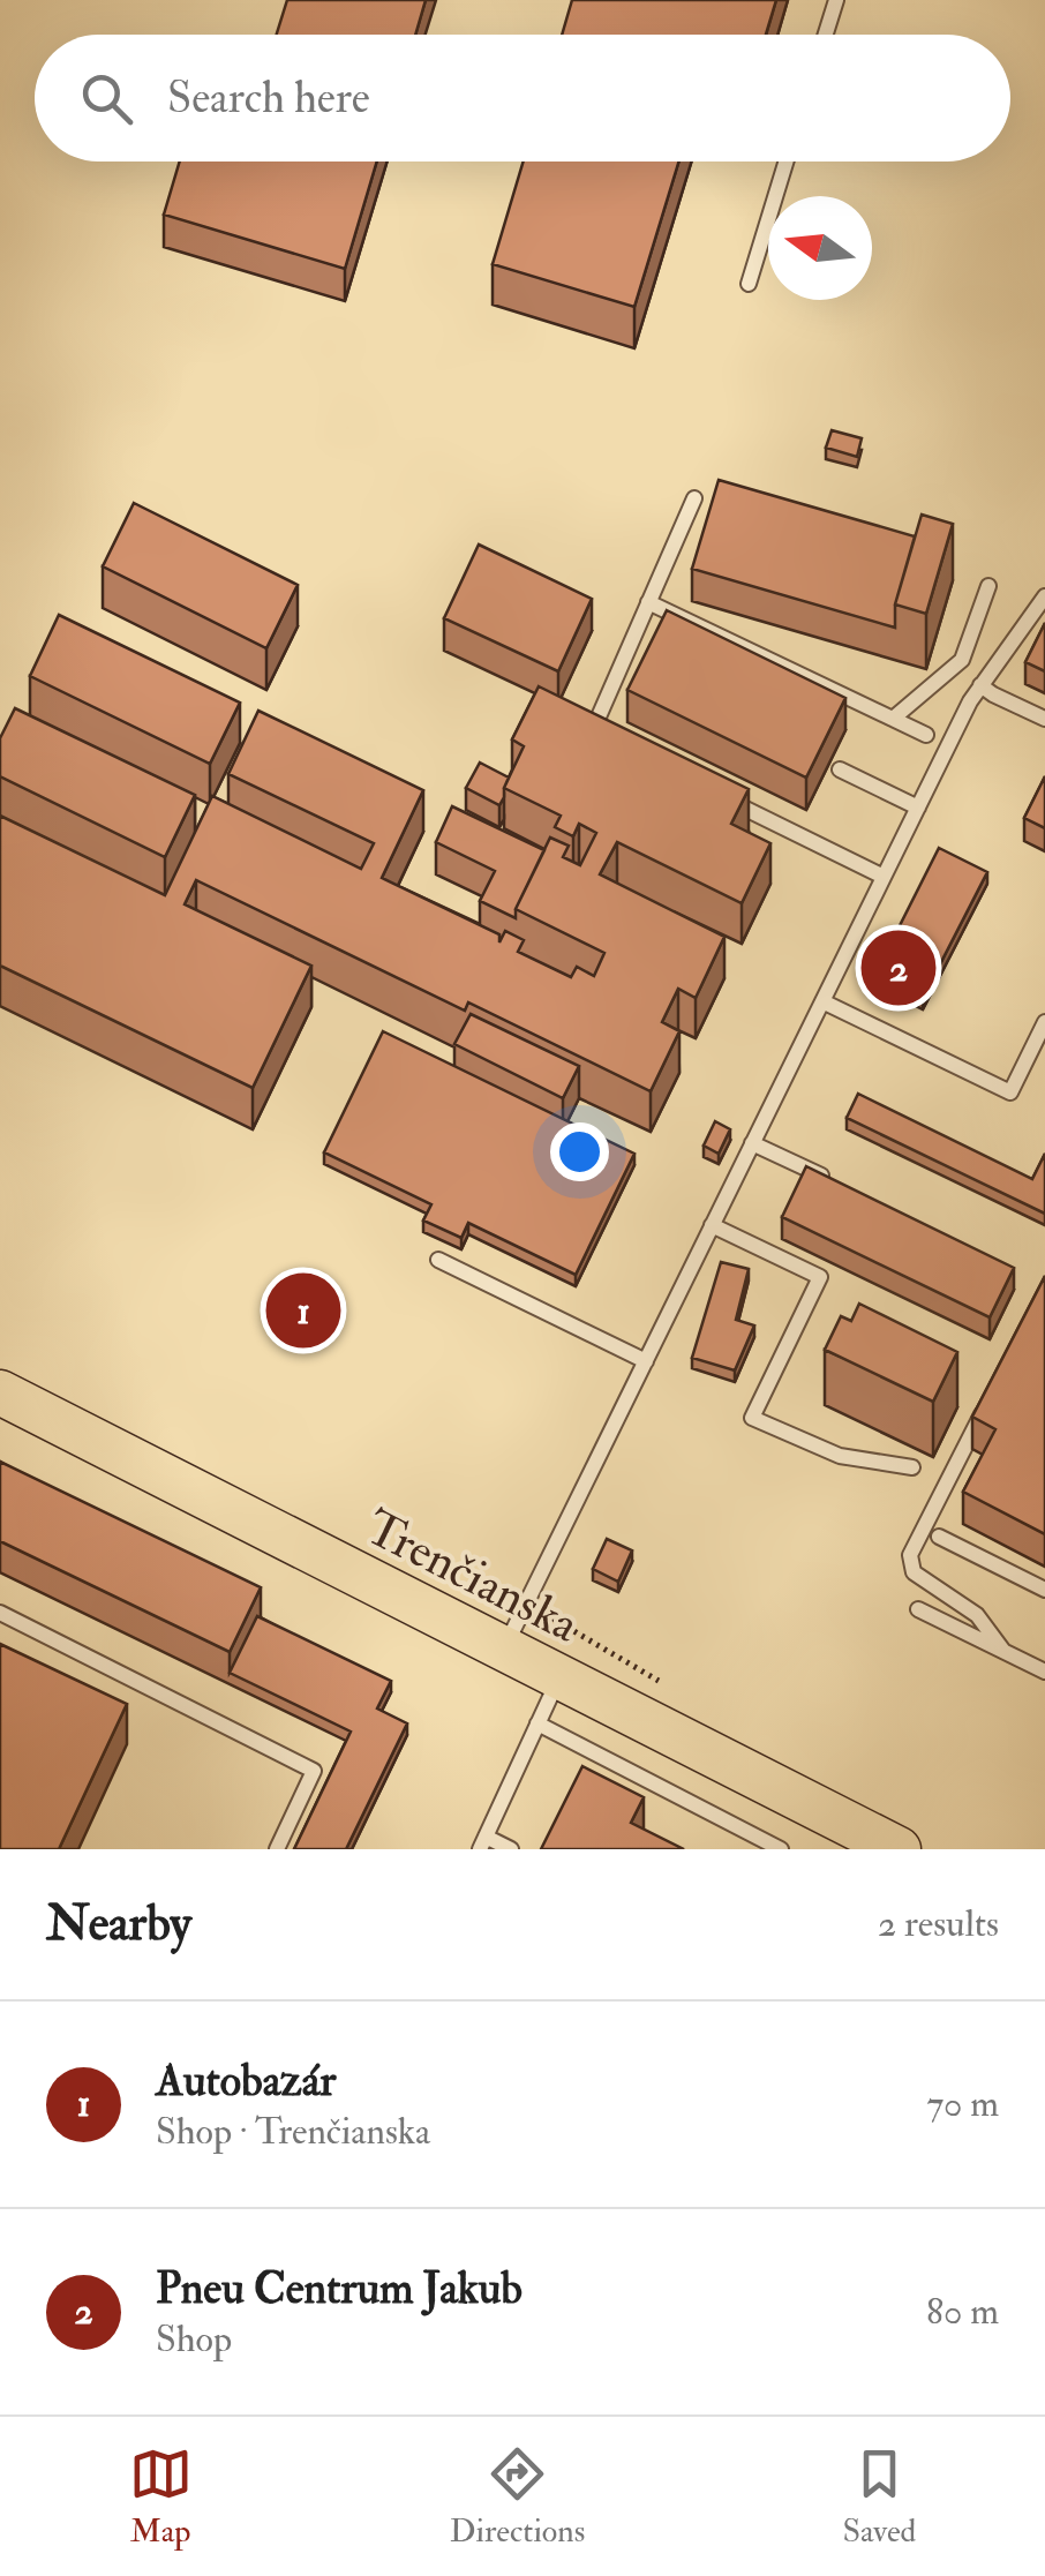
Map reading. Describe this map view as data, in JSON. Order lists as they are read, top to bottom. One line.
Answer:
{"streets":{"main road":["Trenčianska"]},"north":"left","page":{"search":"Search here","pins":["2","1"],"heading":["Nearby","2 results"],"list":[{"mark":"1","name":"Autobazár","note":"Shop · Trenčianska","value":"70 m"},{"mark":"2","name":"Pneu Centrum Jakub","note":"Shop","value":"80 m"}],"nav":["Map","Directions","Saved"]}}
